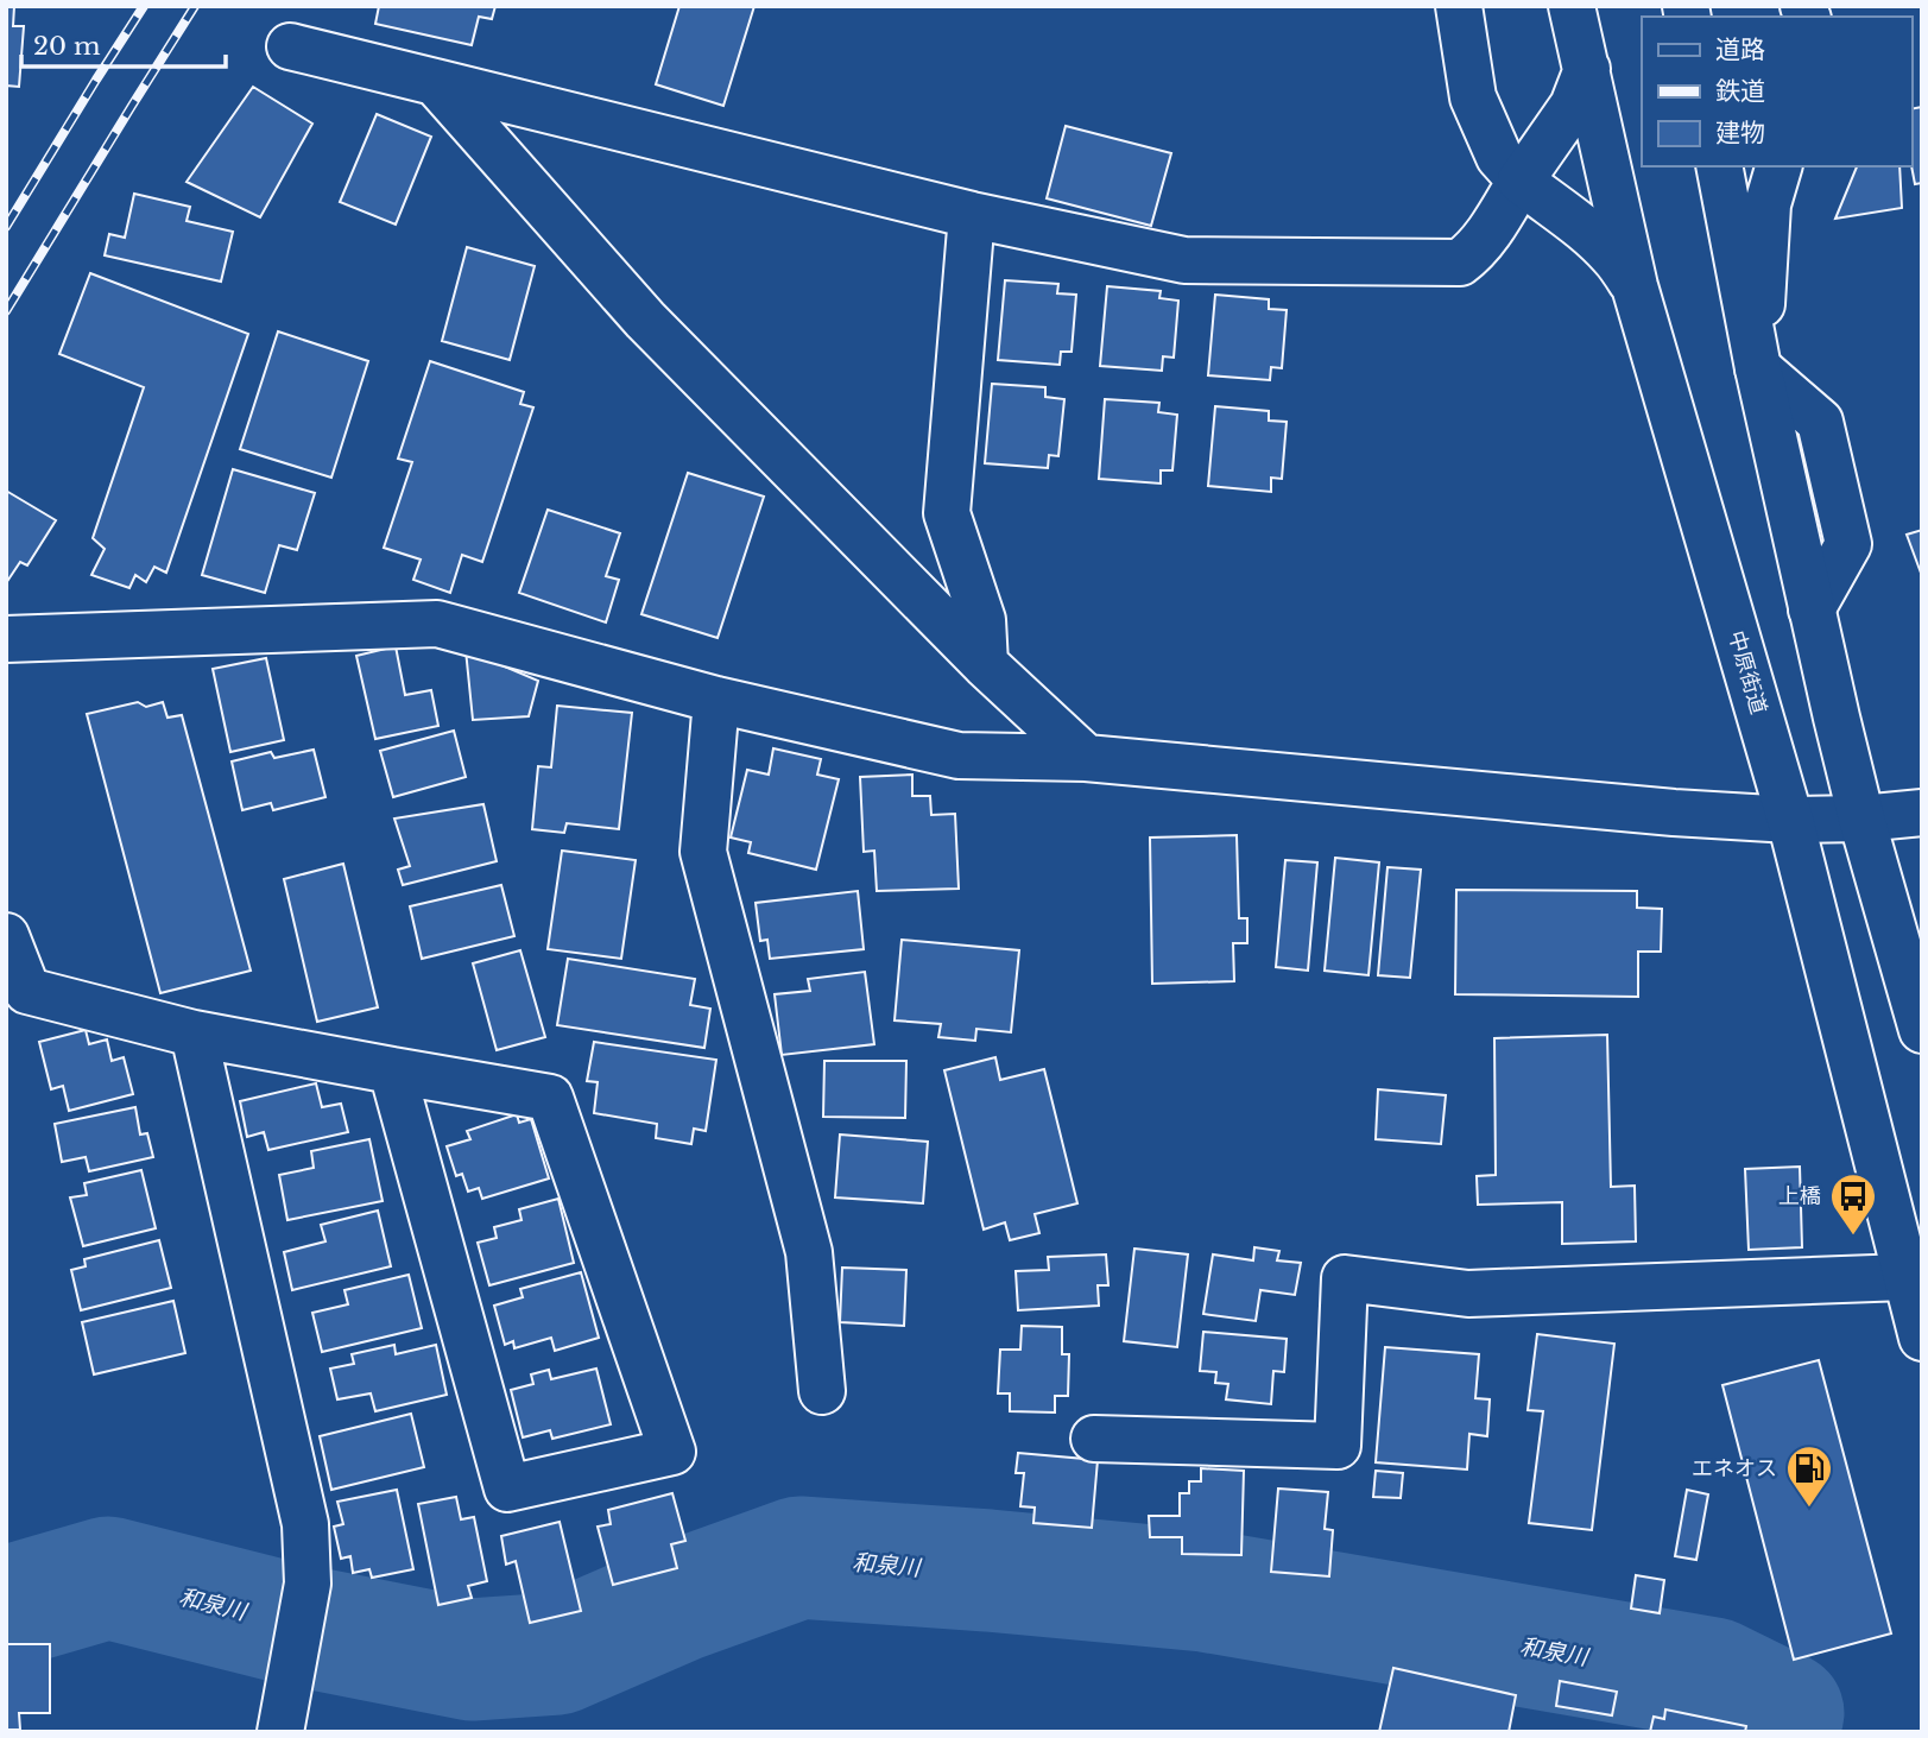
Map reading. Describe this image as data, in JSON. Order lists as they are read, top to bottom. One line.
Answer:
{"streets":{"street":["中原街道"]},"water":["和泉川"],"places":{"bus stop":["上橋"],"fuel station":["エネオス"]},"legend":["道路","鉄道","建物"],"scale_bar":"20 m"}
